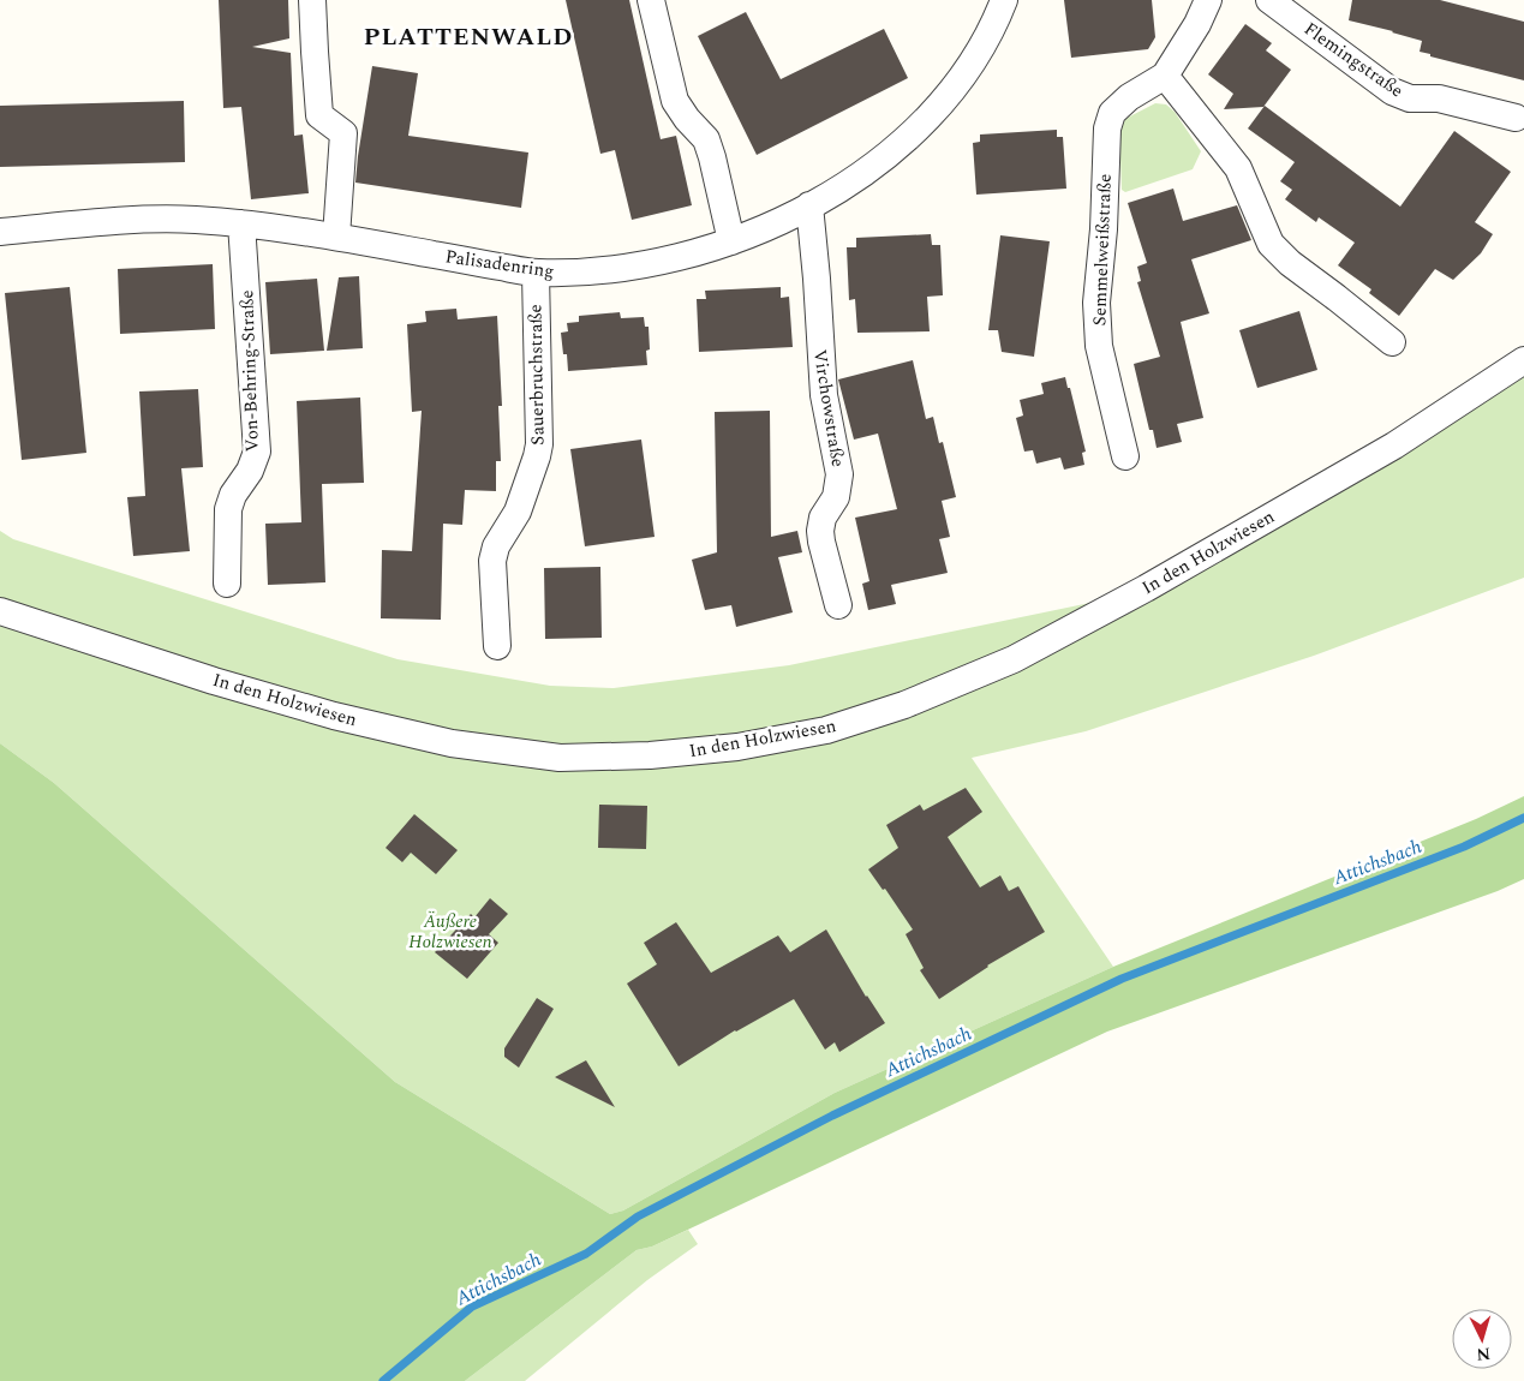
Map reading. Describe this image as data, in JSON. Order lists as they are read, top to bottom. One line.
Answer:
{"streets":{"street":["Flemingstraße","Semmelweißstraße","Palisadenring","Von-Behring-Straße","Sauerbruchstraße","Virchowstraße","In den Holzwiesen"]},"crossings":[["Palisadenring","Von-Behring-Straße"],["Palisadenring","Sauerbruchstraße"],["Palisadenring","Virchowstraße"]],"districts":["PLATTENWALD"],"water":["Attichsbach"],"parks":["Äußere Holzwiesen"],"north":"bottom"}
